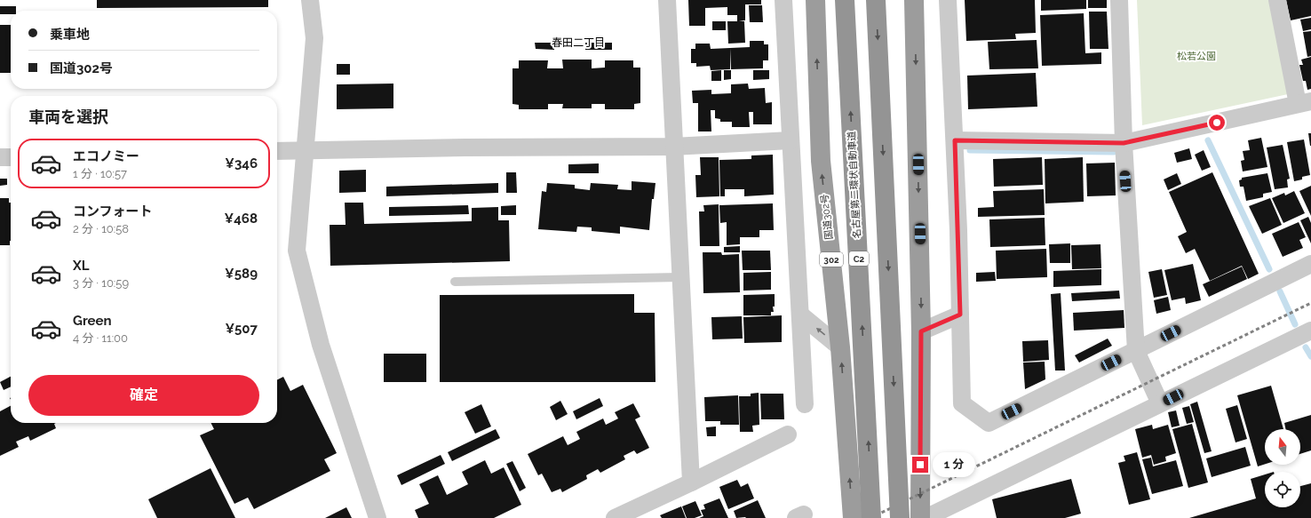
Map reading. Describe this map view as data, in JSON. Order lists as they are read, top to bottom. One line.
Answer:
{"streets":{"highway":["名古屋第二環状自動車道","国道302号","C2","302"]},"districts":["春田二丁目"],"parks":["松若公園"],"north":"top","page":{"banner":["乗車地","国道302号"],"heading":"車両を選択","list":[{"name":"エコノミー","note":"1 分 · 10:57","value":"¥346"},{"name":"コンフォート","note":"2 分 · 10:58","value":"¥468"},{"name":"XL","note":"3 分 · 10:59","value":"¥589"},{"name":"Green","note":"4 分 · 11:00","value":"¥507"}],"buttons":"確定","bubble":"1 分"}}
